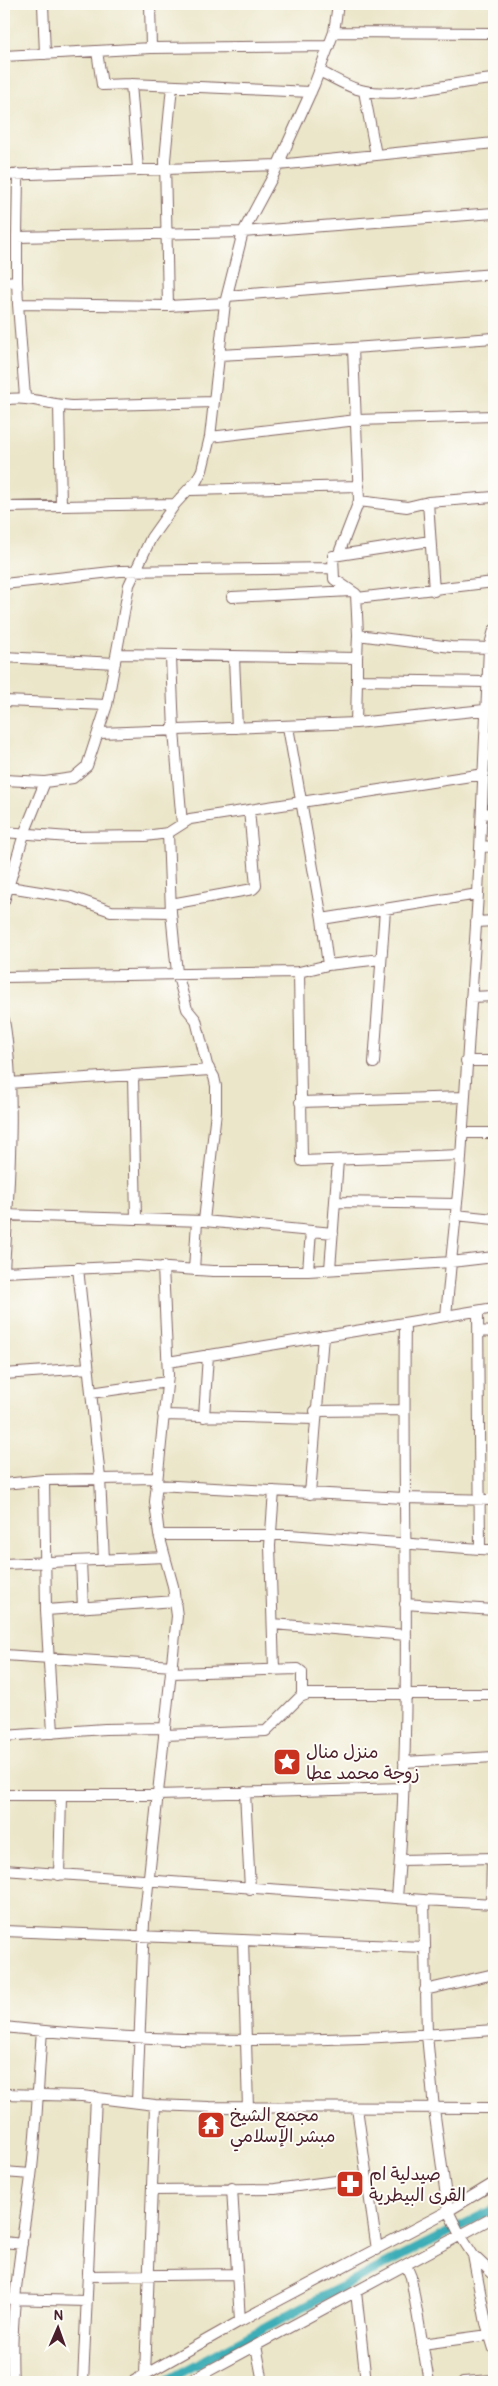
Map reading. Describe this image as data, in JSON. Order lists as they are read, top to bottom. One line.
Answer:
{"places":{"place":["منزل منال زوجة محمد عطا"],"temple":["مجمع الشيخ مبشر الإسلامي"],"pharmacy":["صيدلية ام القرى البيطرية"]},"north":"top"}
